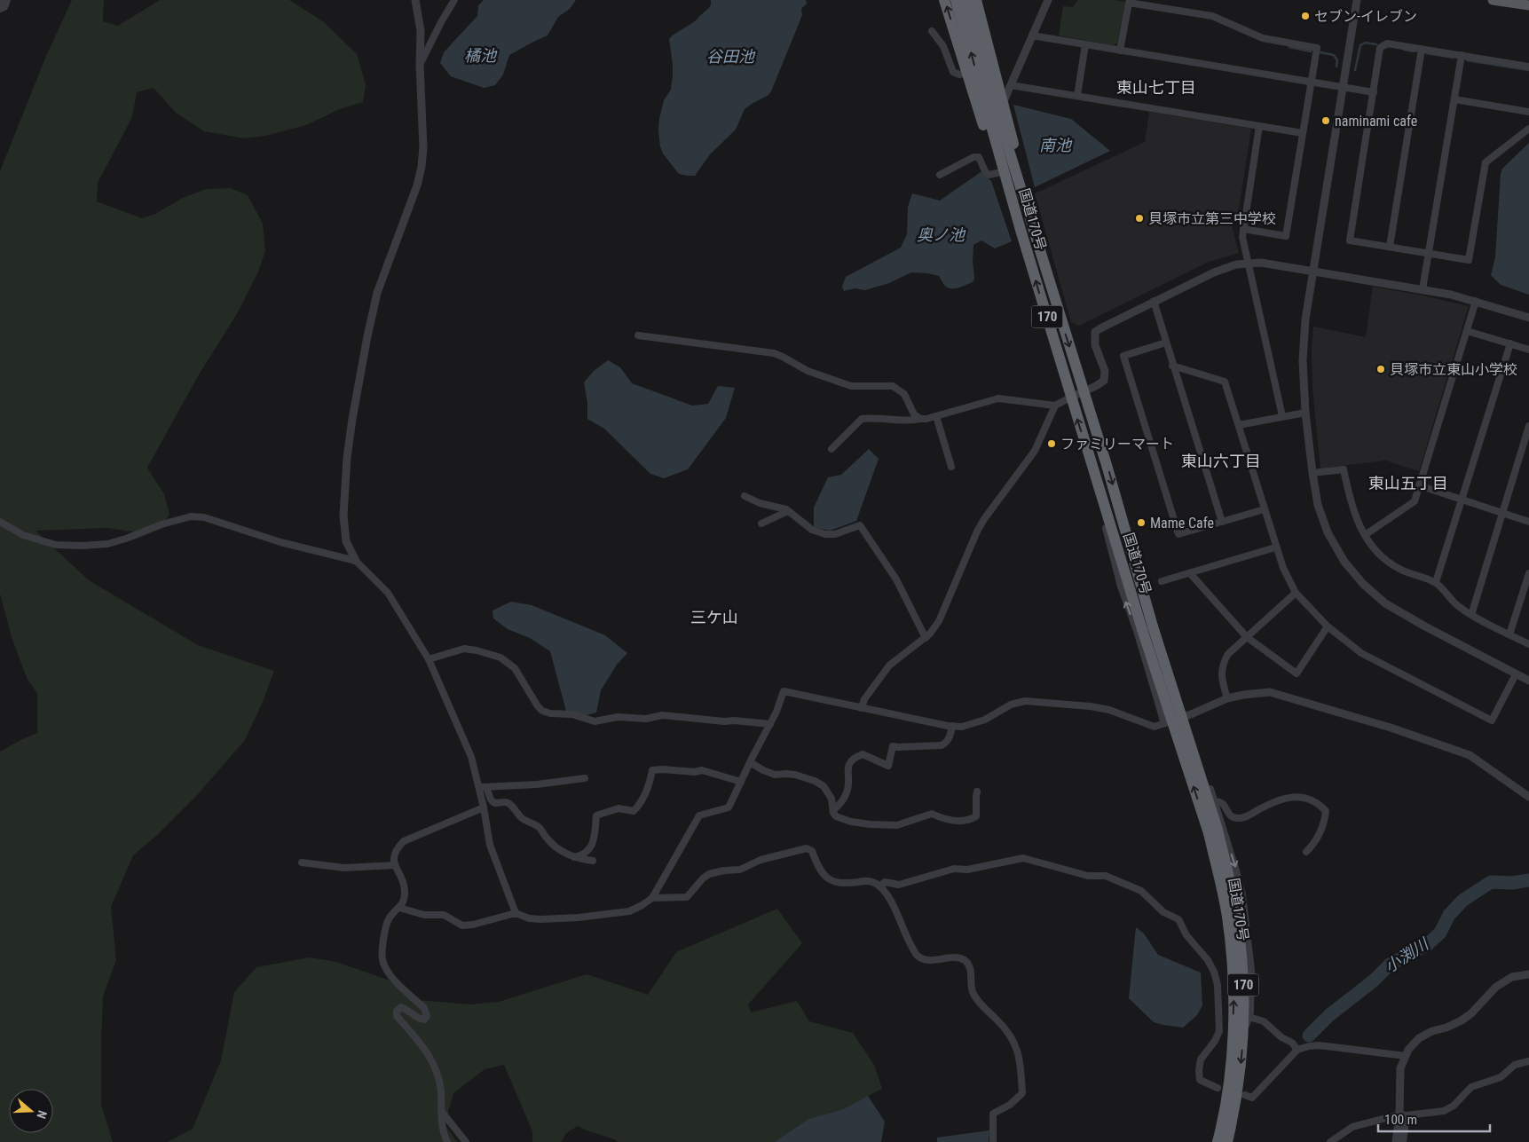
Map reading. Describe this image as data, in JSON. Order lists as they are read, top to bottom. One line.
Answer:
{"streets":{"highway":["国道170号","170"]},"districts":["東山七丁目","東山六丁目","東山五丁目","三ケ山"],"water":["橘池","谷田池","南池","奥ノ池","小渕川"],"places":["セブン-イレブン","naminami cafe","貝塚市立第三中学校","貝塚市立東山小学校","ファミリーマート","Mame Cafe"],"scale_bar":"100 m","north":"right"}
